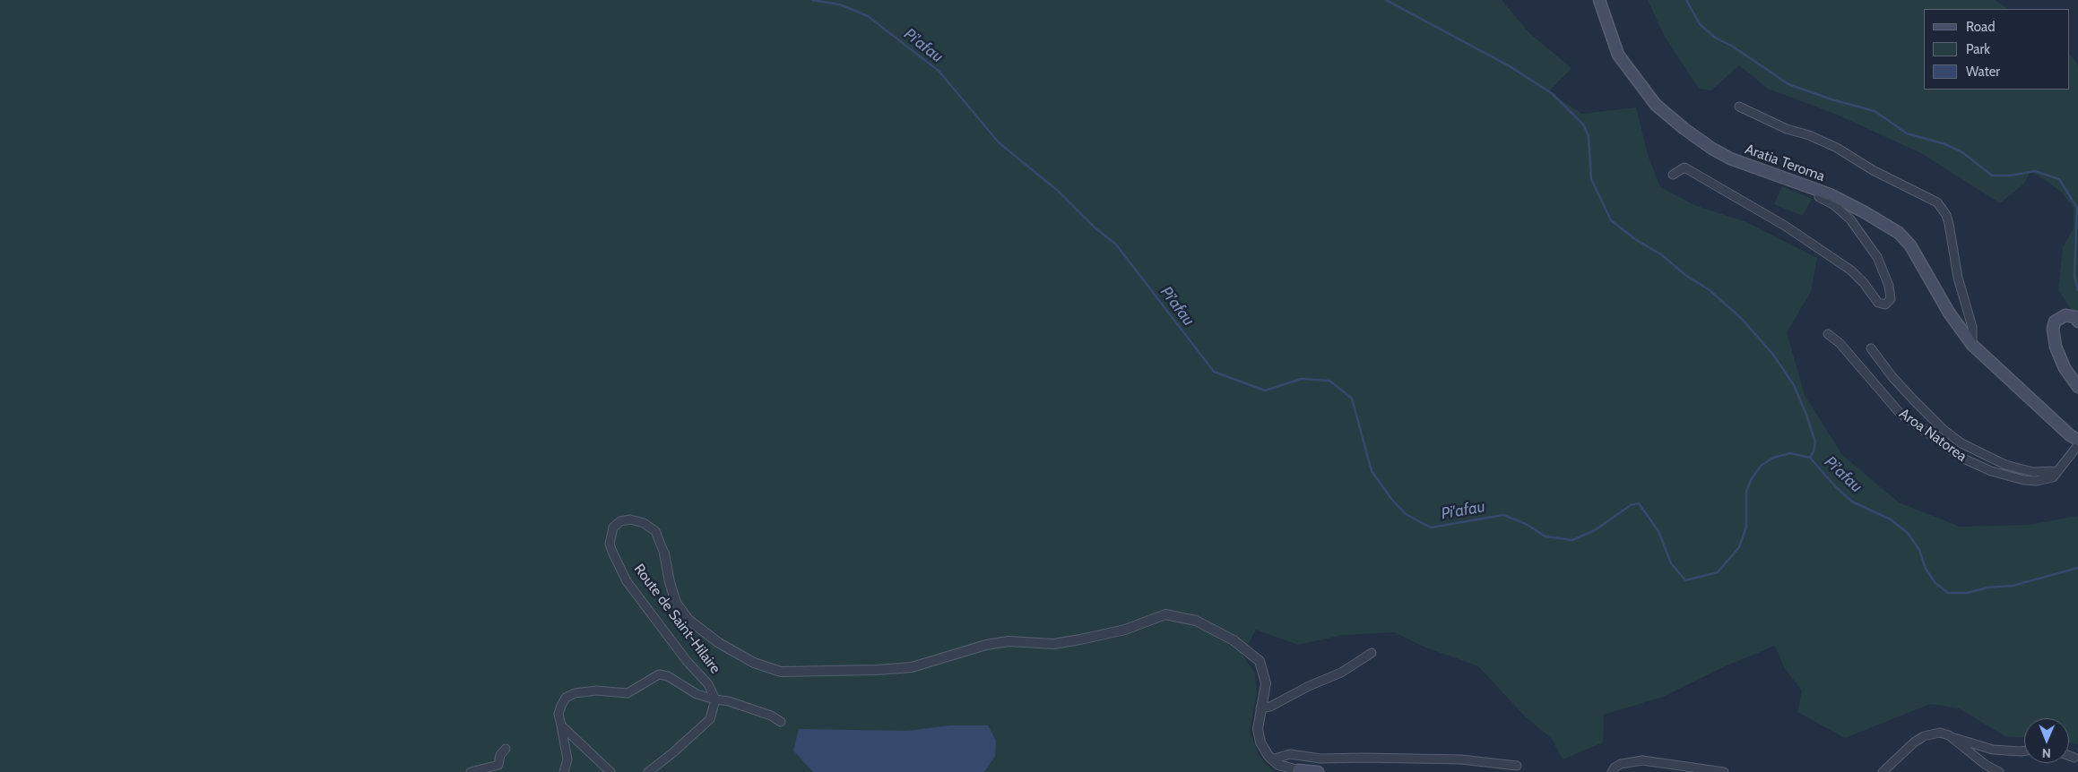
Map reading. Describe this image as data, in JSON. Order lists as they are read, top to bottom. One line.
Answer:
{"streets":{"main road":["Aratia Teroma"],"street":["Aroa Natorea","Route de Saint-Hilaire"]},"water":["Pi'afau"],"legend":["Road","Park","Water"],"north":"bottom"}
